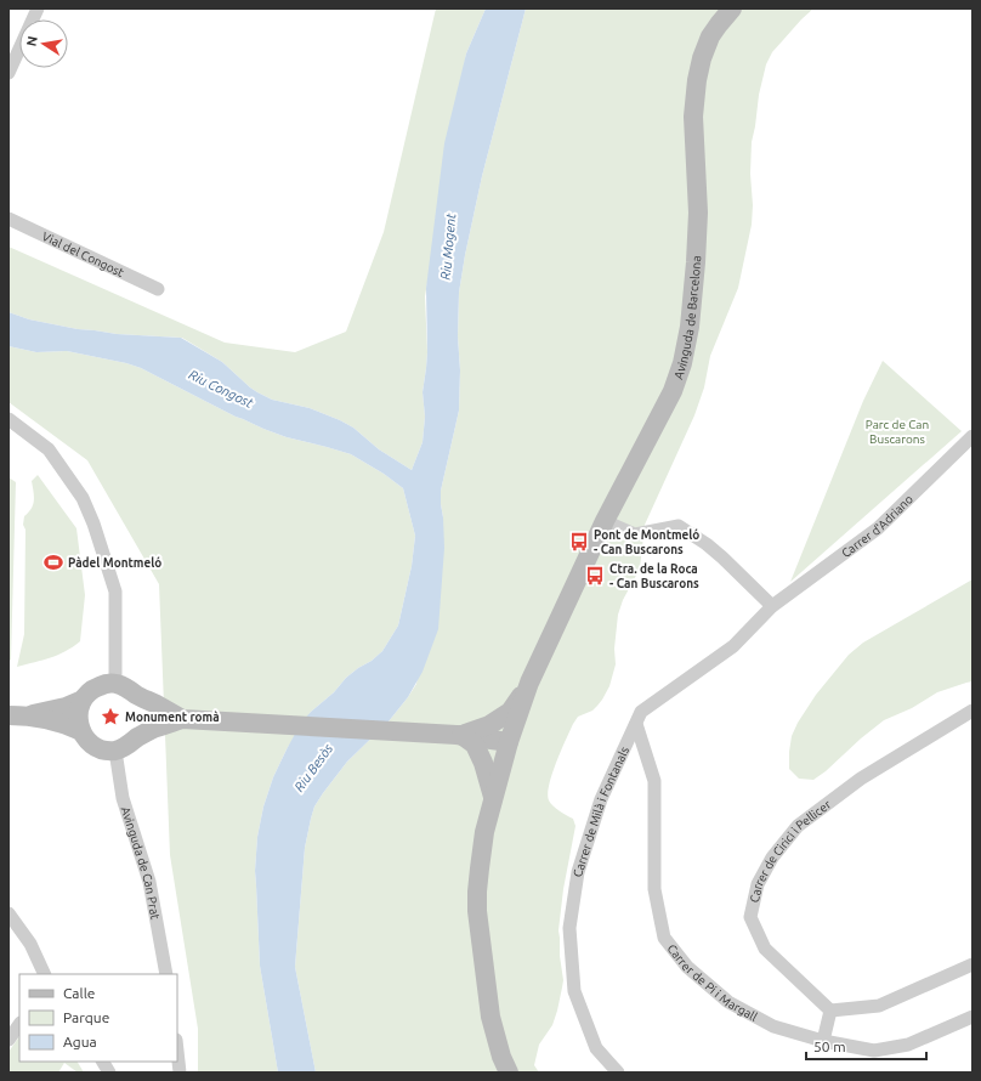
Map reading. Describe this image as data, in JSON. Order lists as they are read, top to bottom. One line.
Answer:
{"streets":{"street":["Vial del Congost","Avinguda de Barcelona","Carrer d'Adriano","Carrer de Milà i Fontanals","Carrer de Cirici i Pellicer","Avinguda de Can Prat","Carrer de Pi i Margall"]},"crossings":[["Carrer d'Adriano","Carrer de Milà i Fontanals"],["Carrer de Milà i Fontanals","Carrer de Pi i Margall"]],"water":["Riu Mogent","Riu Congost","Riu Besòs"],"parks":["Parc de Can Buscarons"],"places":{"bus stop":["Pont de Montmeló - Can Buscarons","Ctra. de la Roca - Can Buscarons"],"sports":["Pàdel Montmeló"],"place":["Monument romà"]},"legend":["Calle","Parque","Agua"],"scale_bar":"50 m","north":"left"}
